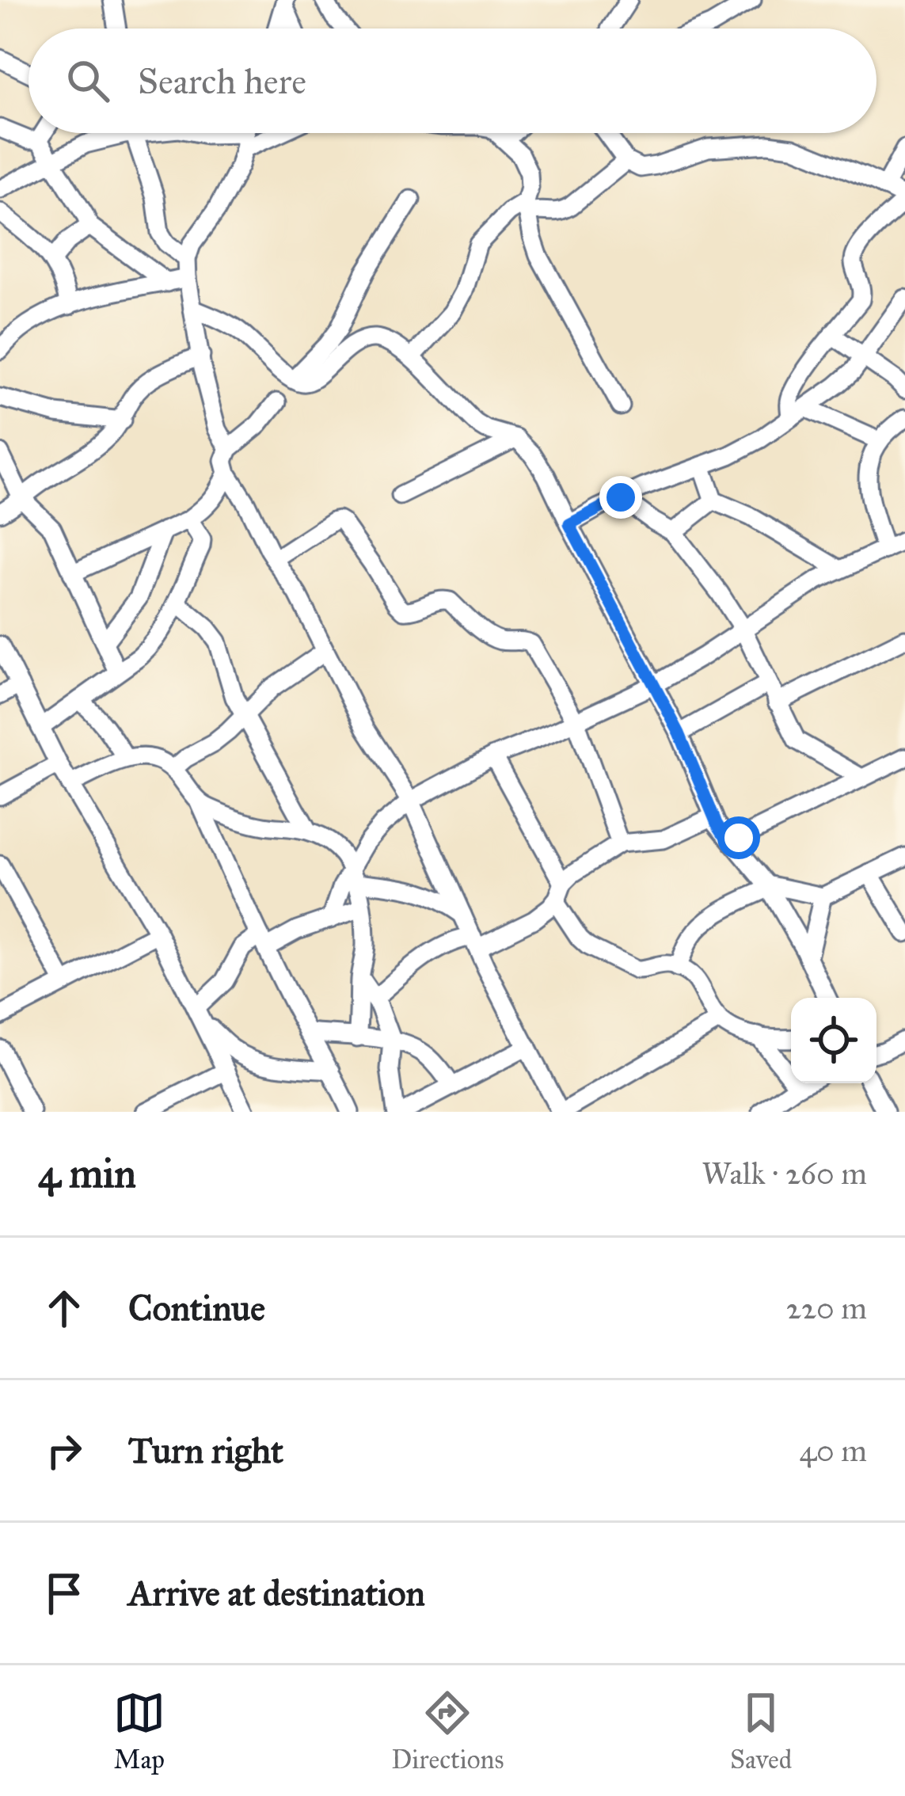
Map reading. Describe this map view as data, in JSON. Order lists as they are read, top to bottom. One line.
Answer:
{"page":{"search":"Search here","heading":["4 min","Walk · 260 m"],"list":[["Continue","220 m"],["Turn right","40 m"],"Arrive at destination"],"nav":["Map","Directions","Saved"]}}
